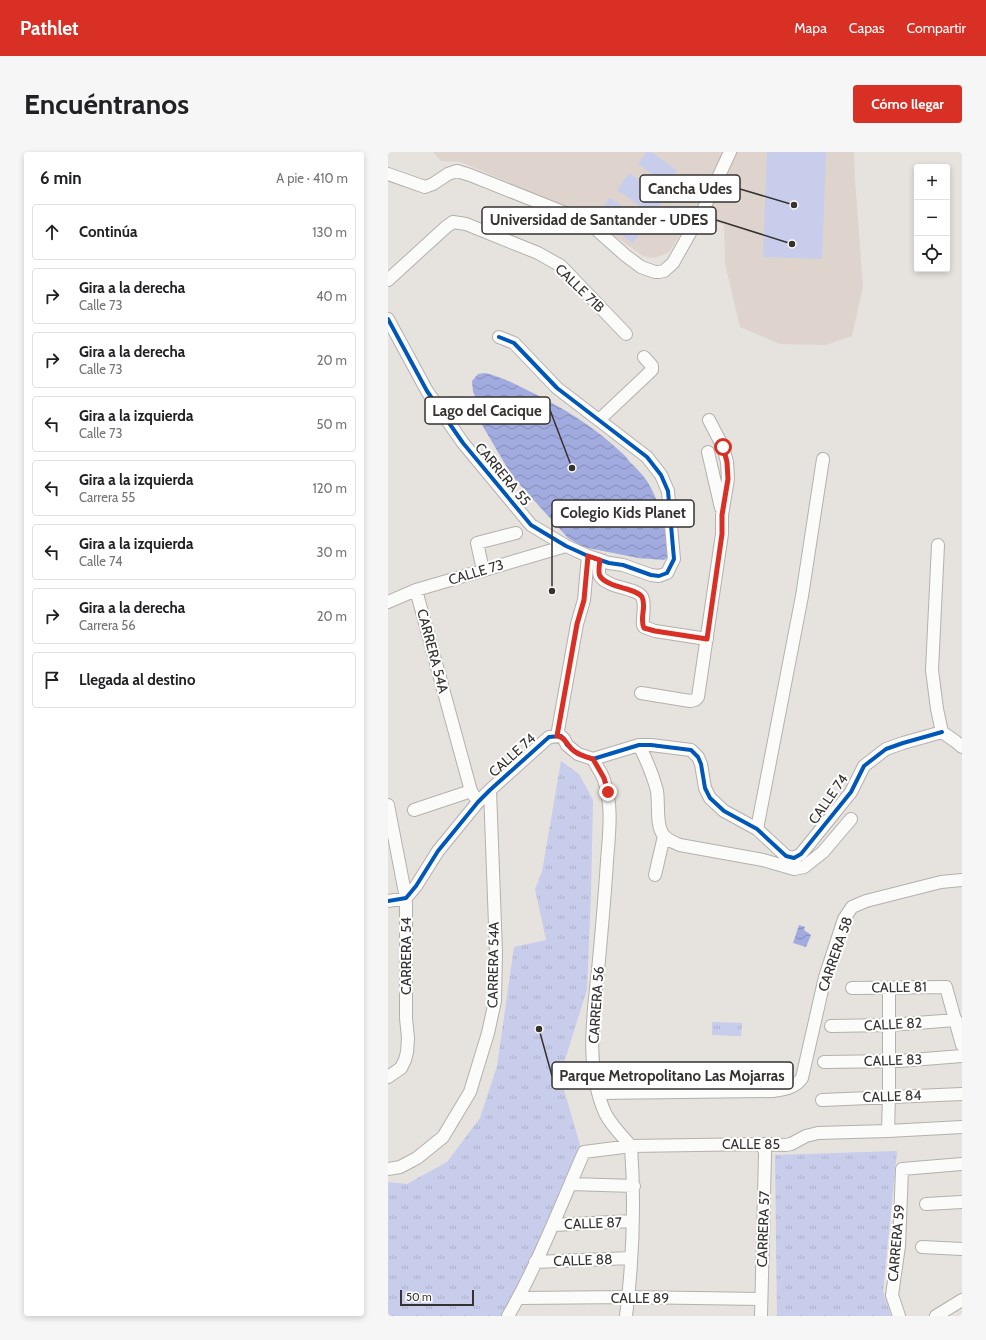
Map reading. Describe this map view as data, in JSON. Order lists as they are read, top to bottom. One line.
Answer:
{"streets":{"street":["CALLE 71B","CARRERA 55","CALLE 73","CARRERA 54A","CALLE 74","CARRERA 58","CARRERA 54","CALLE 81","CARRERA 56","CALLE 82","CALLE 83","CALLE 84","CALLE 85","CALLE 87","CARRERA 57","CARRERA 59","CALLE 88","CALLE 89"]},"crossings":[["CARRERA 55","CALLE 73"],["CALLE 73","CARRERA 54A"],["CARRERA 54A","CALLE 74"],["CALLE 74","CARRERA 54"],["CALLE 74","CARRERA 56"],["CARRERA 58","CARRERA 56"],["CALLE 81","CALLE 82"],["CARRERA 56","CALLE 85"],["CALLE 85","CARRERA 57"],["CARRERA 57","CALLE 89"]],"places":["Cancha Udes","Universidad de Santander - UDES","Lago del Cacique","Colegio Kids Planet","Parque Metropolitano Las Mojarras"],"scale_bar":"50 m","page":{"header":"Pathlet","nav":["Mapa","Capas","Compartir"],"buttons":"Cómo llegar","title":"Encuéntranos","heading":["6 min","A pie · 410 m"],"map_buttons":["+","−"],"list":[["Continúa","130 m"],["Gira a la derecha","Calle 73","40 m"],["Gira a la derecha","Calle 73","20 m"],["Gira a la izquierda","Calle 73","50 m"],["Gira a la izquierda","Carrera 55","120 m"],["Gira a la izquierda","Calle 74","30 m"],["Gira a la derecha","Carrera 56","20 m"],"Llegada al destino"],"scale":"50 m"}}
